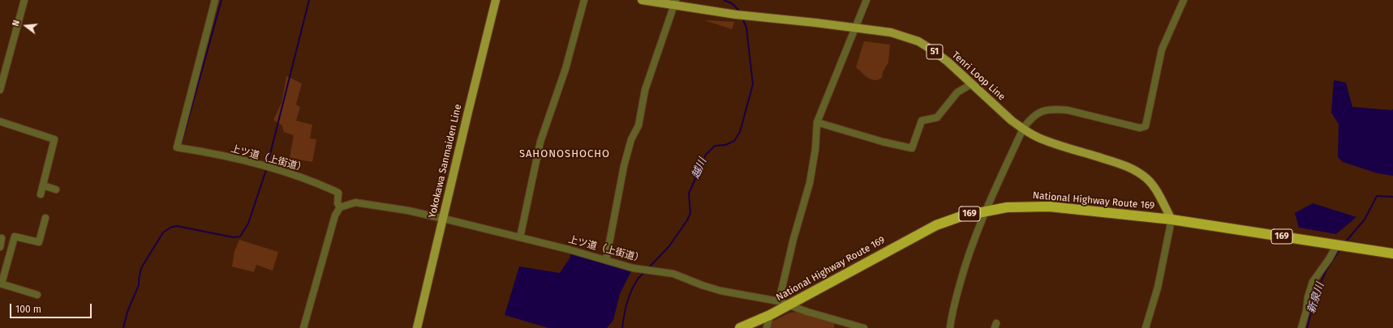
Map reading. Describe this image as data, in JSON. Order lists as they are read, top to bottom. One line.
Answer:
{"streets":{"highway":["National Highway Route 169","169"],"main road":["51","Tenri Loop Line","Yokokawa Sanmaiden Line"],"street":["上ツ道（上街道）"]},"crossings":[["Tenri Loop Line","National Highway Route 169"],["上ツ道（上街道）","Yokokawa Sanmaiden Line"],["上ツ道（上街道）","National Highway Route 169"]],"districts":["SAHONOSHOCHO"],"water":["越川","新泉川"],"scale_bar":"100 m","north":"left"}
